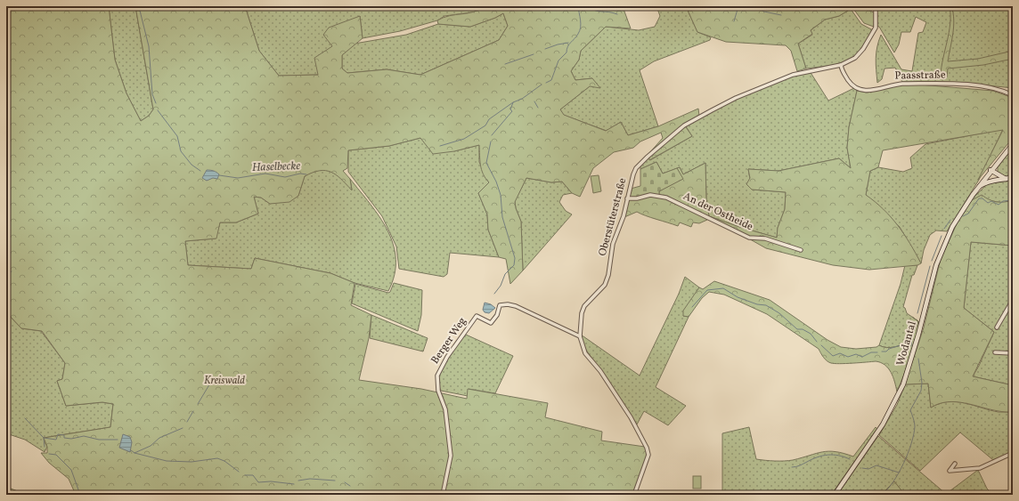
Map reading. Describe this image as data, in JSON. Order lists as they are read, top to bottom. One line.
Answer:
{"streets":{"main road":["Wodantal"],"street":["Paasstraße","An der Ostheide","Oberstüterstraße","Berger Weg"]},"crossings":[["Paasstraße","Oberstüterstraße"],["An der Ostheide","Oberstüterstraße"],["Oberstüterstraße","Berger Weg"]],"water":["Haselbecke"],"parks":["Kreiswald"]}
